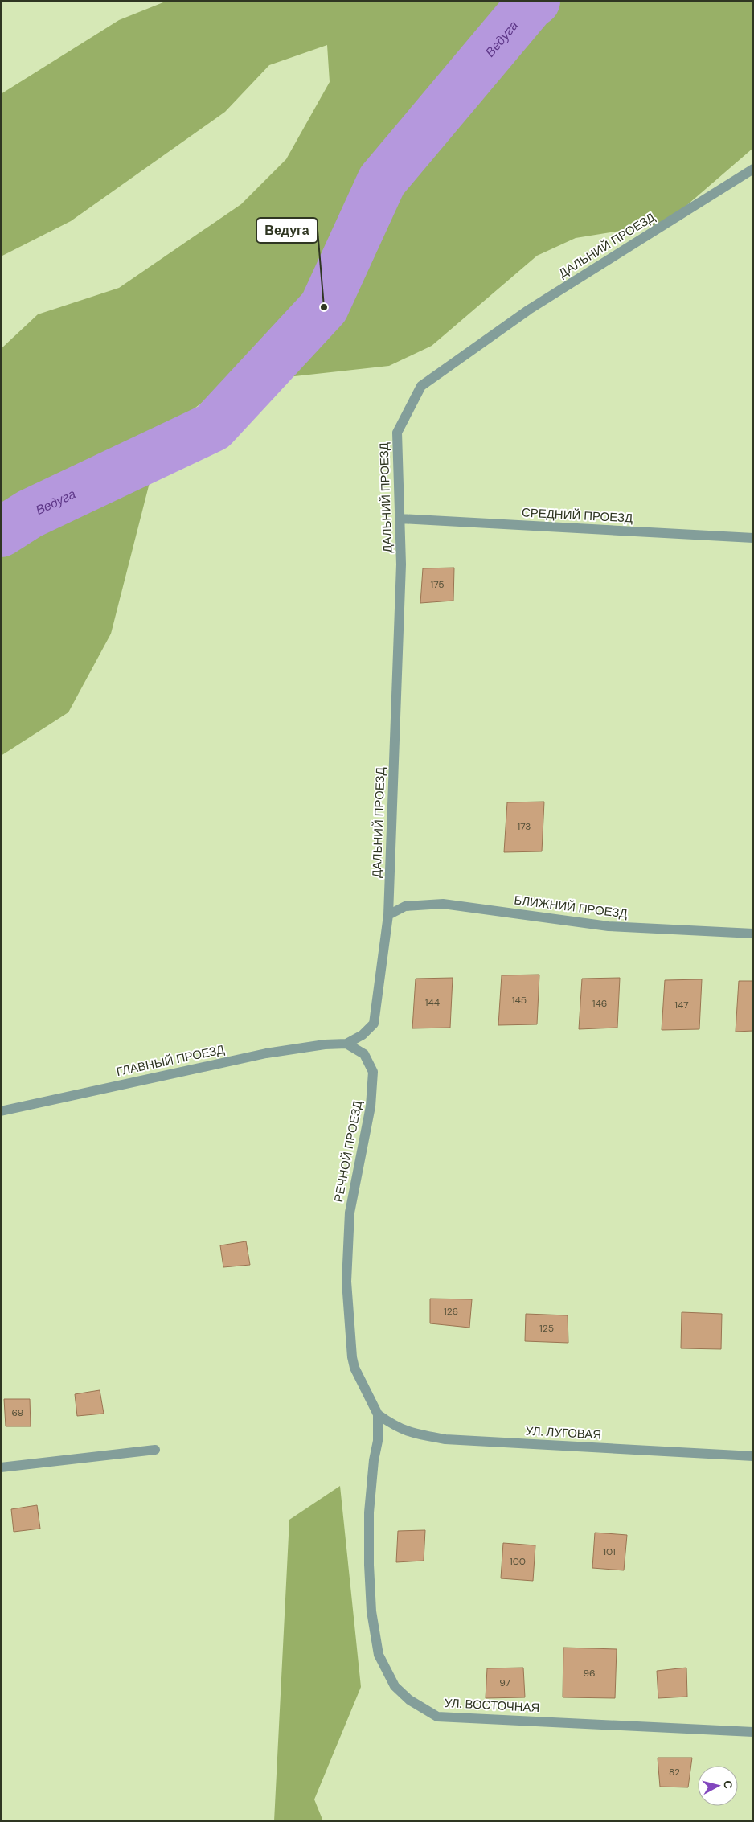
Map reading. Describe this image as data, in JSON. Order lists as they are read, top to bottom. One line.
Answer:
{"streets":{"street":["ДАЛЬНИЙ ПРОЕЗД","СРЕДНИЙ ПРОЕЗД","БЛИЖНИЙ ПРОЕЗД","ГЛАВНЫЙ ПРОЕЗД","РЕЧНОЙ ПРОЕЗД","УЛ. ЛУГОВАЯ","УЛ. ВОСТОЧНАЯ"]},"crossings":[["ДАЛЬНИЙ ПРОЕЗД","СРЕДНИЙ ПРОЕЗД"],["ДАЛЬНИЙ ПРОЕЗД","БЛИЖНИЙ ПРОЕЗД"],["ГЛАВНЫЙ ПРОЕЗД","РЕЧНОЙ ПРОЕЗД"],["РЕЧНОЙ ПРОЕЗД","УЛ. ЛУГОВАЯ"],["РЕЧНОЙ ПРОЕЗД","УЛ. ВОСТОЧНАЯ"],["УЛ. ЛУГОВАЯ","УЛ. ВОСТОЧНАЯ"]],"water":["Ведуга"],"places":["Ведуга"],"house_numbers":["175","173","145","144","146","147","126","125","69","101","100","96","97","82"],"north":"right"}
